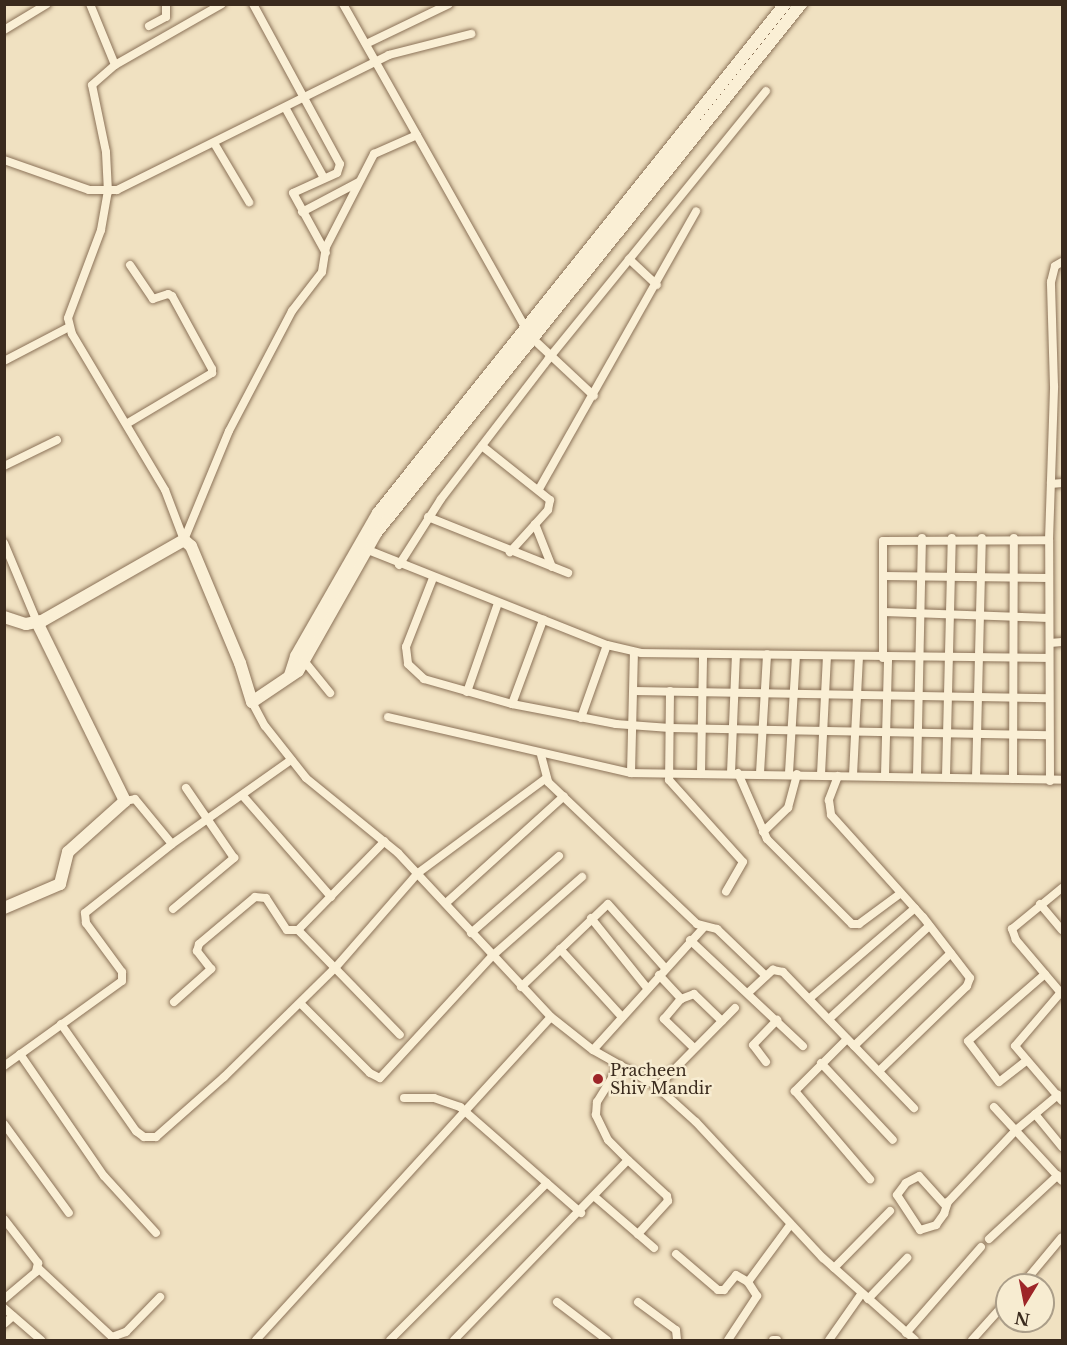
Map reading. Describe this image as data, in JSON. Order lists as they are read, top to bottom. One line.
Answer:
{"places":["Pracheen Shiv Mandir"],"north":"bottom"}
